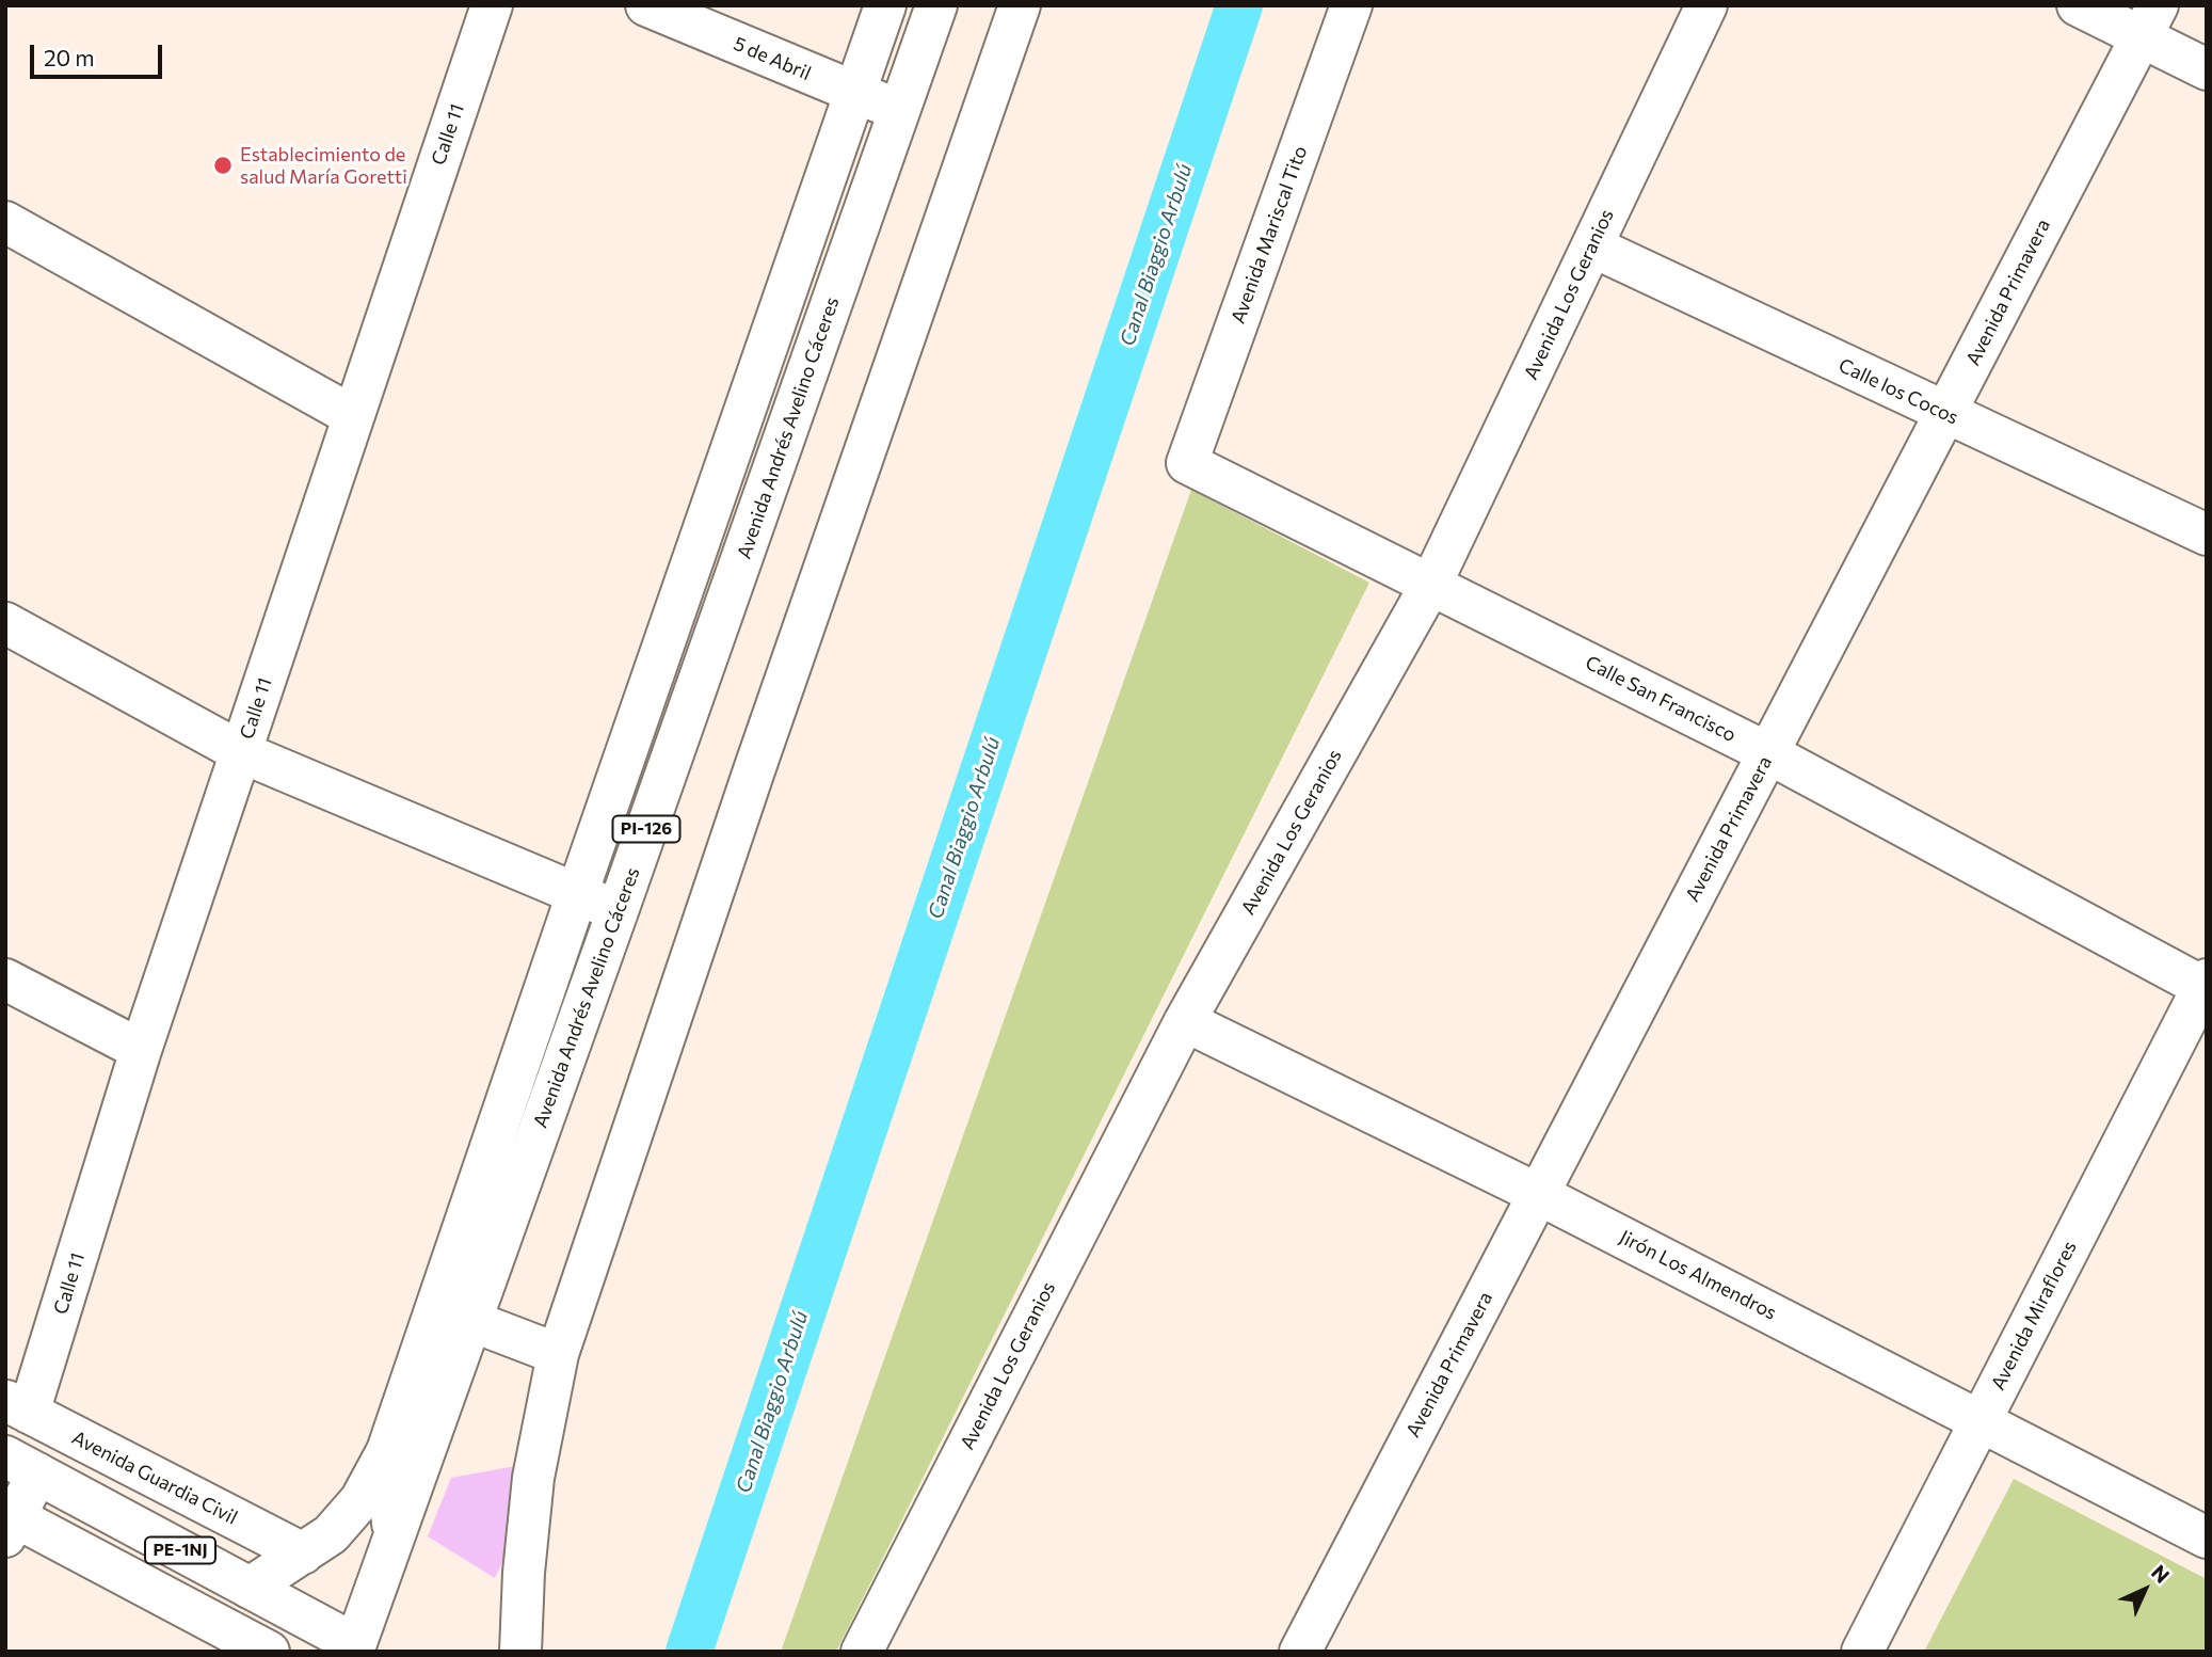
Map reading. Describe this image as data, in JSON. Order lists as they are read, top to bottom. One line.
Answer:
{"streets":{"main road":["5 de Abril","Calle 11","Avenida Mariscal Tito","Avenida Primavera","Avenida Los Geranios","Calle los Cocos","Avenida Andrés Avelino Cáceres","Calle San Francisco","PI-126","Jirón Los Almendros","Avenida Miraflores","Avenida Guardia Civil","PE-1NJ"]},"crossings":[["5 de Abril","Avenida Andrés Avelino Cáceres"],["Calle 11","Avenida Guardia Civil"],["Avenida Mariscal Tito","Calle San Francisco"],["Avenida Primavera","Calle los Cocos"],["Avenida Primavera","Calle San Francisco"],["Avenida Primavera","Jirón Los Almendros"],["Avenida Los Geranios","Calle los Cocos"],["Avenida Los Geranios","Calle San Francisco"],["Avenida Los Geranios","Jirón Los Almendros"],["Avenida Andrés Avelino Cáceres","PE-1NJ"],["Calle San Francisco","Avenida Miraflores"],["Jirón Los Almendros","Avenida Miraflores"]],"water":["Canal Biaggio Arbulú"],"places":["Establecimiento de salud María Goretti"],"scale_bar":"20 m","north":"top right"}
